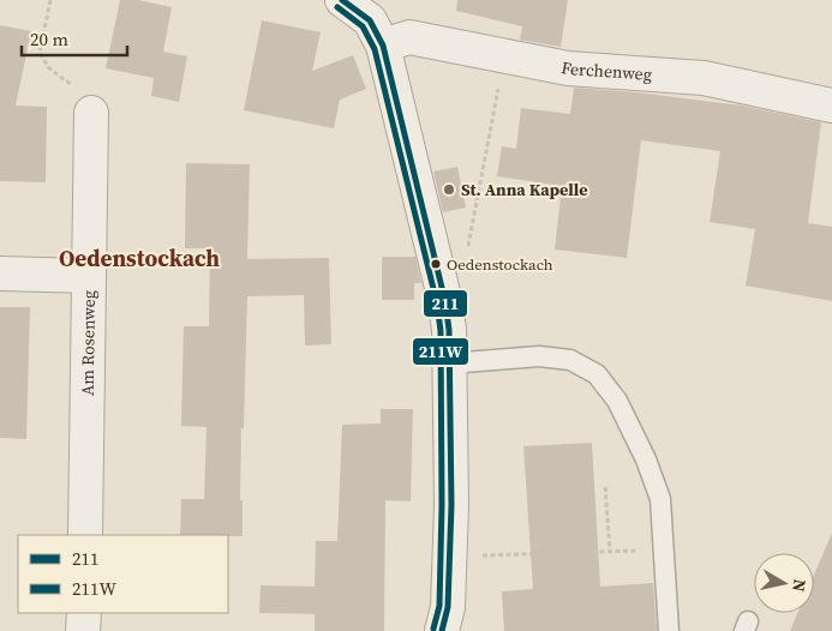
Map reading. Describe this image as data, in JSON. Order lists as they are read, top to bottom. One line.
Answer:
{"streets":{"street":["Ferchenweg","Am Rosenweg"]},"districts":["Oedenstockach"],"places":["St. Anna Kapelle","Oedenstockach"],"lines":["transit line 211","transit line 211W"],"legend":["211","211W"],"scale_bar":"20 m","north":"right"}
